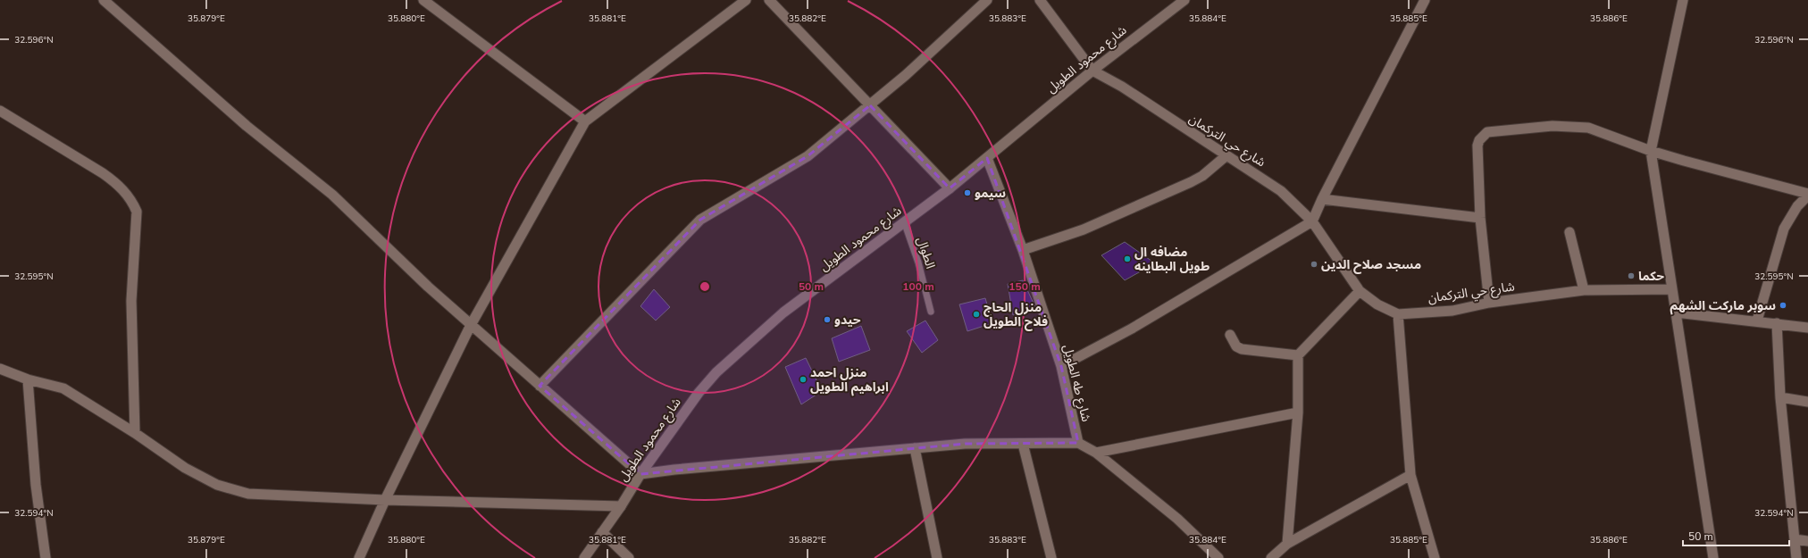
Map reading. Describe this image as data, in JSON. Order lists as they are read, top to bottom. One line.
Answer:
{"streets":{"street":["شارع محمود الطويل","شارع حي التركمان","شارع طه الطويل"],"lane":["الطوال"]},"crossings":[["شارع محمود الطويل","شارع حي التركمان"],["شارع محمود الطويل","الطوال"],["شارع محمود الطويل","شارع طه الطويل"]],"places":["سيمو","مضافه ال طويل البطاينه","مسجد صلاح الدين","حكما","سوبر ماركت الشهم","منزل الحاج فلاح الطويل","حيدو","منزل احمد ابراهيم الطويل"],"scale_bar":"50 m","coordinates":["35.879°E","35.880°E","35.881°E","35.882°E","35.883°E","35.884°E","35.885°E","35.886°E","32.596°N","32.595°N","32.594°N"],"rings":["50 m","100 m","150 m"]}
